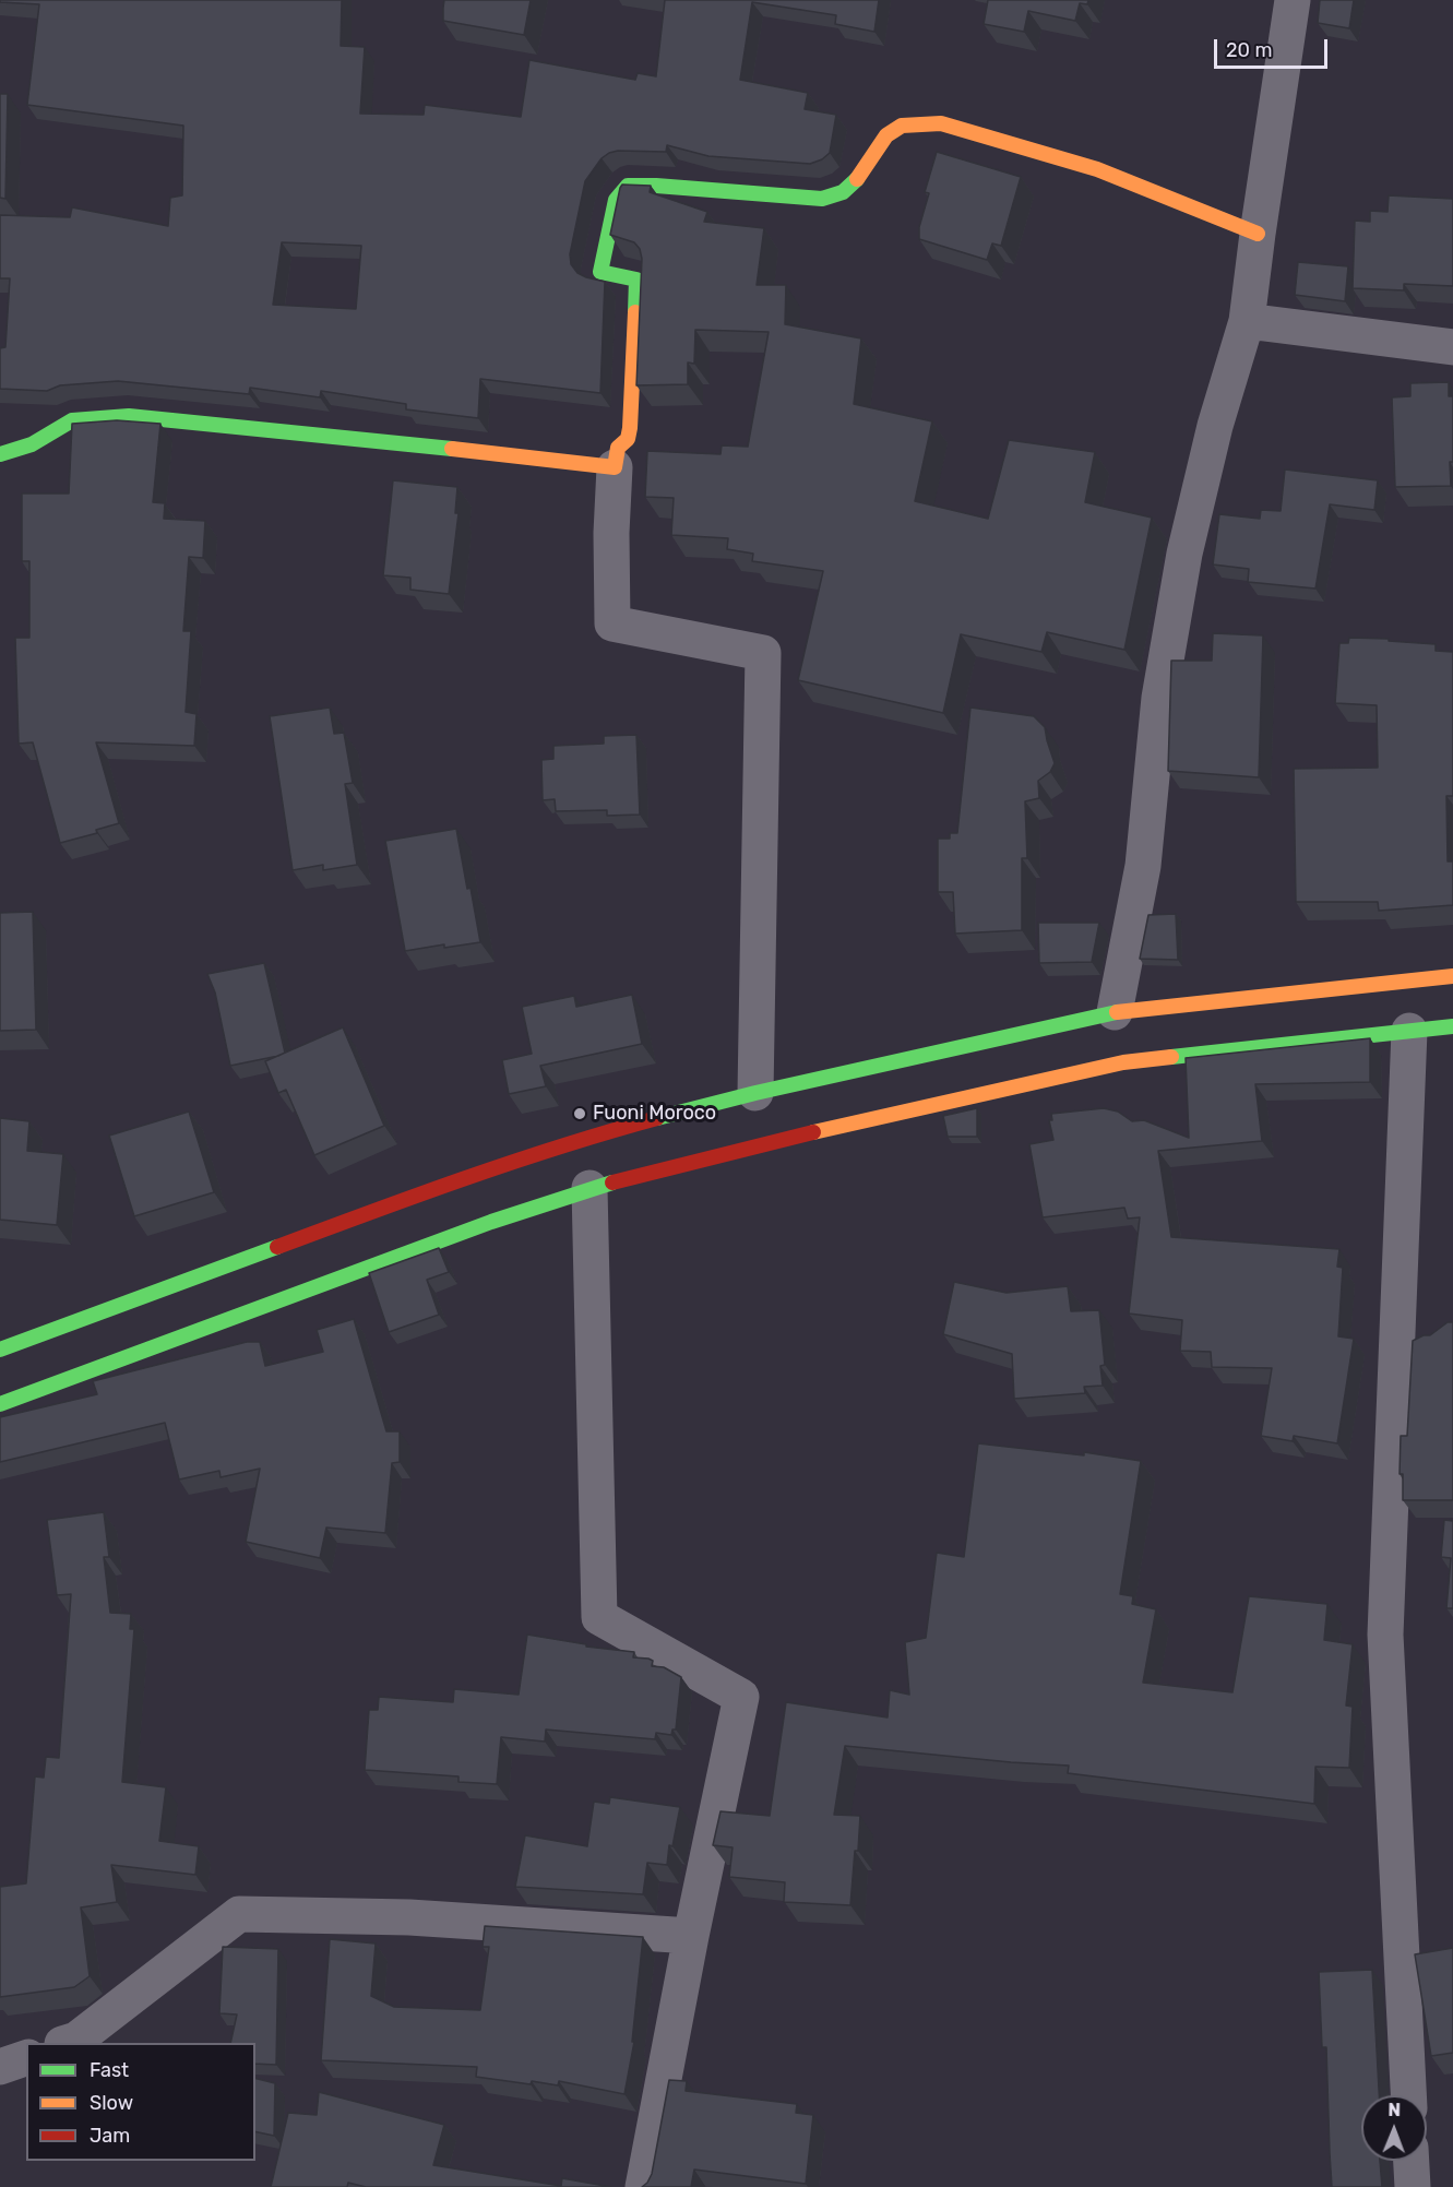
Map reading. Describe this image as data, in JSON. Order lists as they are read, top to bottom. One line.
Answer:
{"places":["Fuoni Moroco"],"legend":["Fast","Slow","Jam"],"scale_bar":"20 m","north":"top"}
